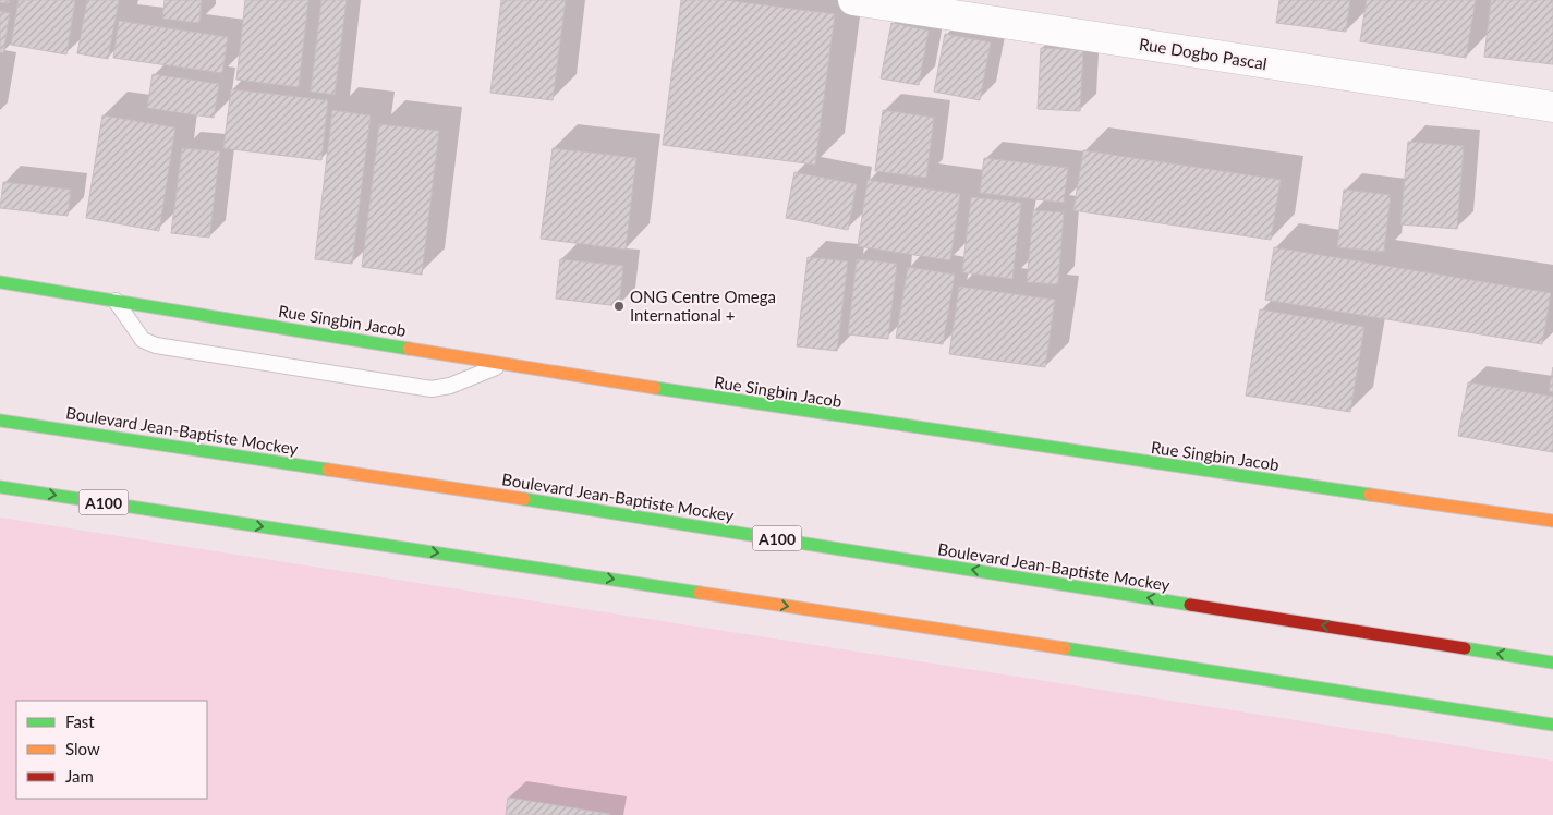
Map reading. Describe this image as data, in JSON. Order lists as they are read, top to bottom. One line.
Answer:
{"streets":{"main road":["Rue Singbin Jacob","Boulevard Jean-Baptiste Mockey","A100"],"street":["Rue Dogbo Pascal"]},"places":["ONG Centre Omega International +"],"legend":["Fast","Slow","Jam"]}
